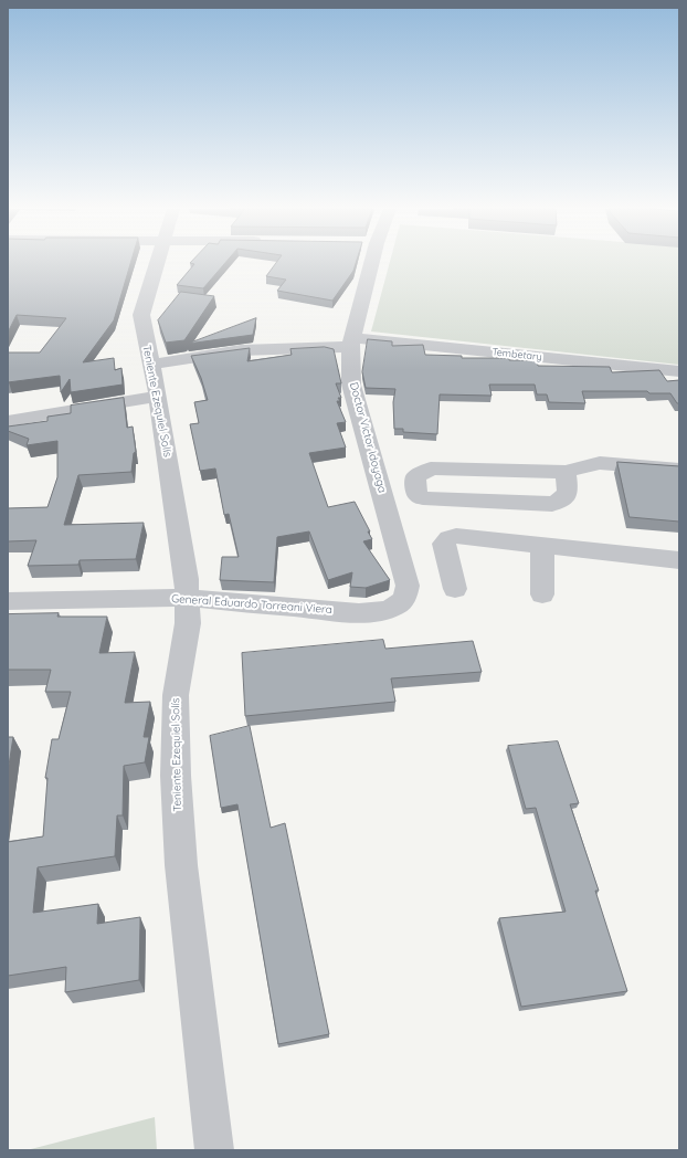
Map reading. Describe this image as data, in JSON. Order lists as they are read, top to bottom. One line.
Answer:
{"streets":{"street":["Tembetary","Teniente Ezequiel Solís","Doctor Victor Idoyaga","General Eduardo Torreani Viera"]},"crossings":[["Tembetary","Teniente Ezequiel Solís"],["Tembetary","Doctor Victor Idoyaga"],["Teniente Ezequiel Solís","General Eduardo Torreani Viera"],["Doctor Victor Idoyaga","General Eduardo Torreani Viera"]]}
